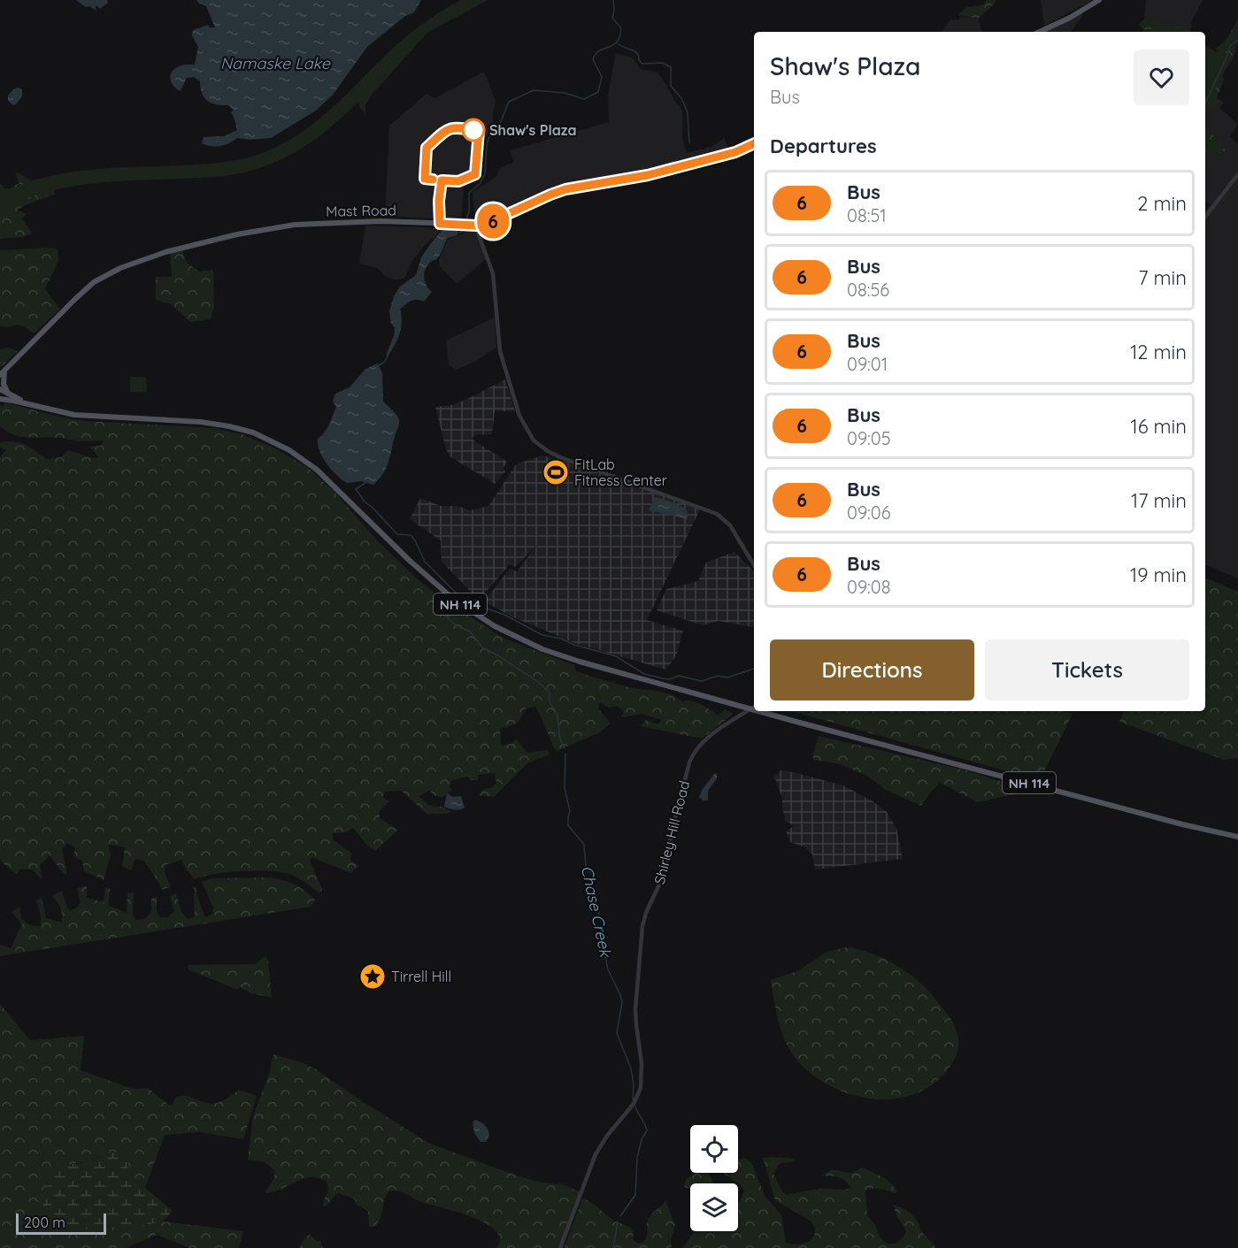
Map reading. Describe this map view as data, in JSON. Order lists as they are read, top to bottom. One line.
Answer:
{"streets":{"main road":["Mast Road","NH 114"],"street":["Shirley Hill Road"]},"crossings":[["NH 114","Shirley Hill Road"]],"water":["Namaske Lake","Chase Creek"],"places":{"other":["Shaw's Plaza"],"sports":["FitLab Fitness Center"],"place":["Tirrell Hill"]},"lines":["bus line 6"],"scale_bar":"200 m","page":{"on_map":"6","heading":[["Shaw's Plaza","Bus"],"Departures"],"list":[{"mark":"6","name":"Bus","note":"08:51","value":"2 min"},{"mark":"6","name":"Bus","note":"08:56","value":"7 min"},{"mark":"6","name":"Bus","note":"09:01","value":"12 min"},{"mark":"6","name":"Bus","note":"09:05","value":"16 min"},{"mark":"6","name":"Bus","note":"09:06","value":"17 min"},{"mark":"6","name":"Bus","note":"09:08","value":"19 min"}],"buttons":["Directions","Tickets"],"scale":"200 m"}}
